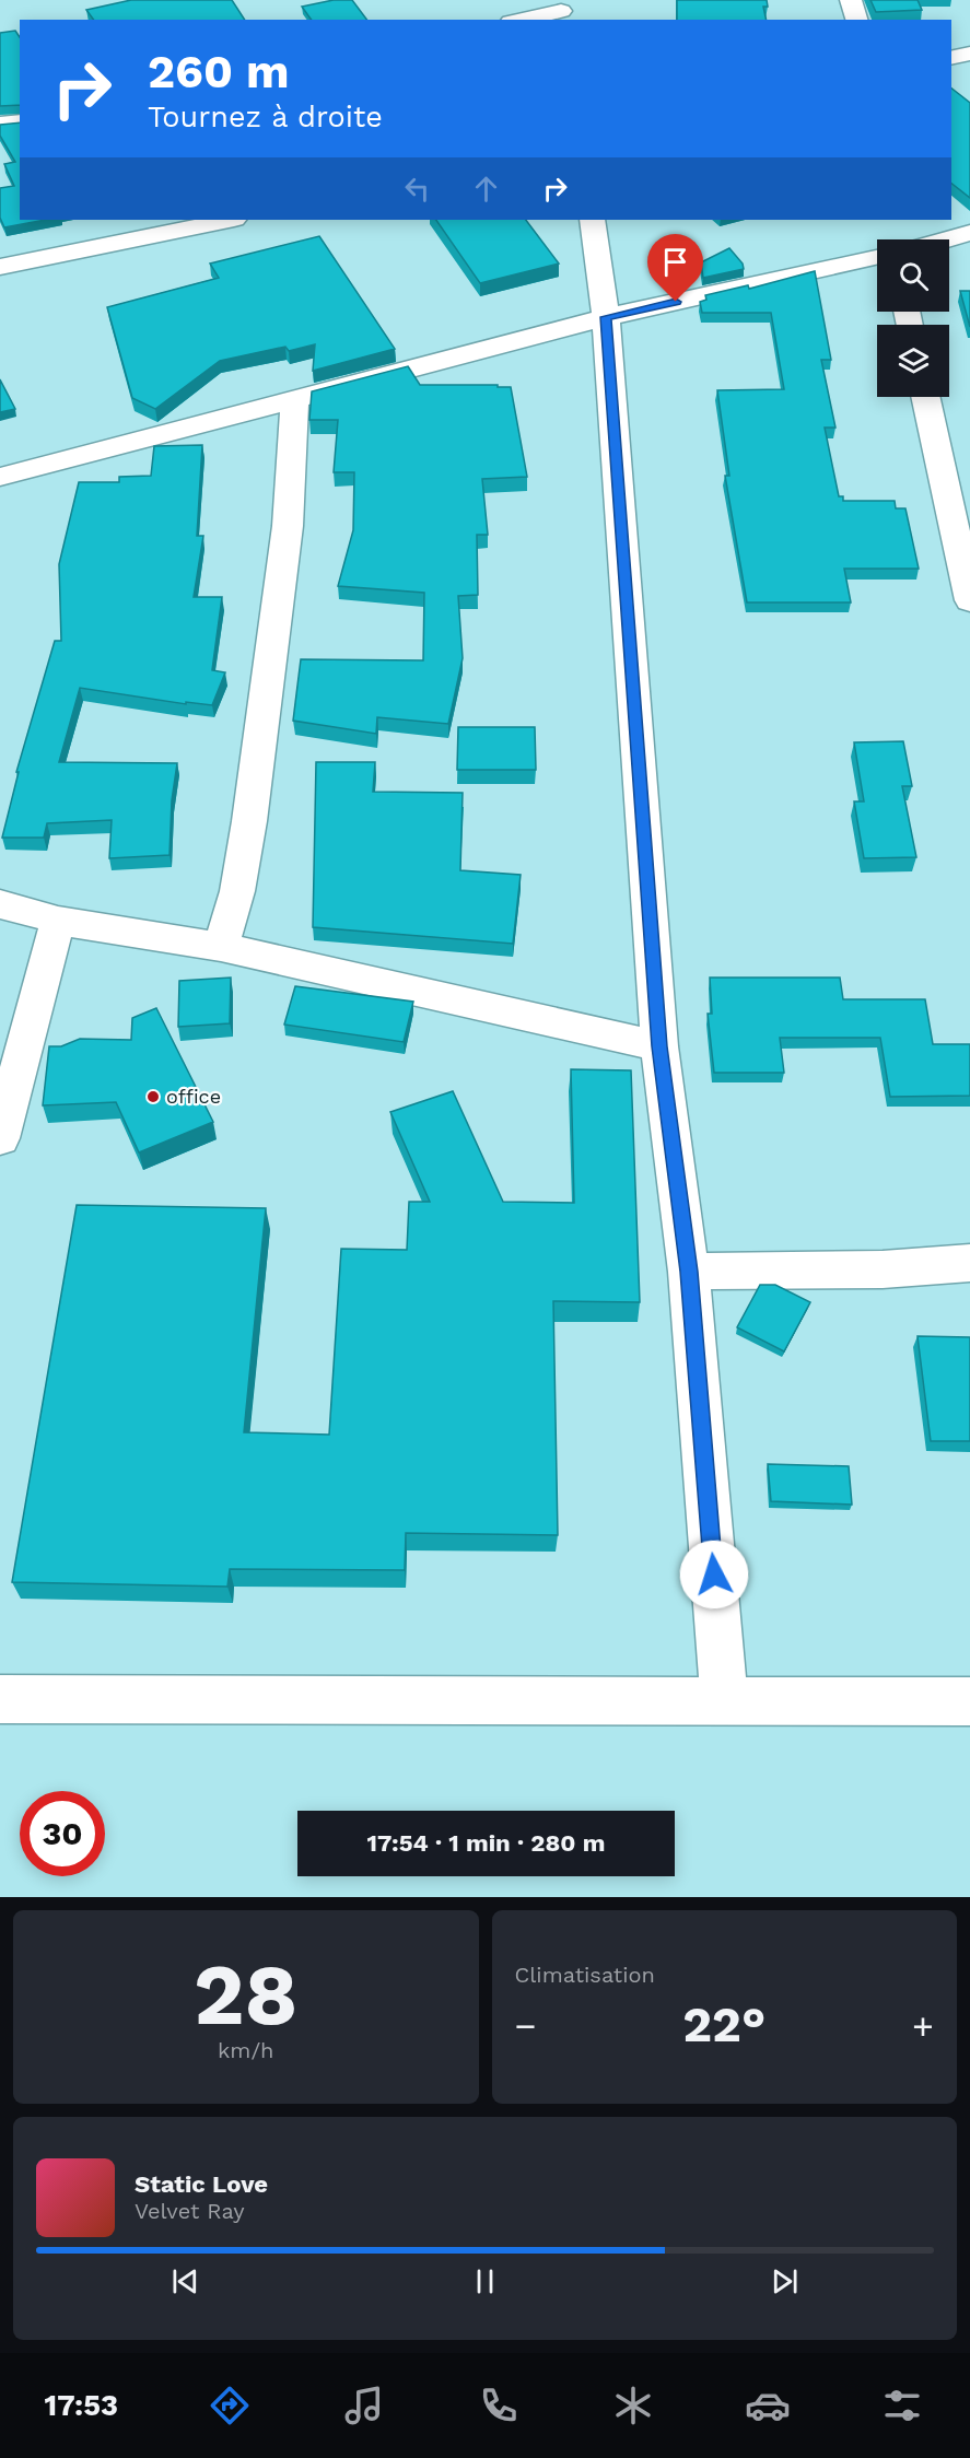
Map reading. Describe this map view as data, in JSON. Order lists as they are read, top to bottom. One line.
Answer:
{"places":["office"],"page":{"turn":["260 m","Tournez à droite"],"limit":"30","trip":"17:54 · 1 min · 280 m","tile":[["28","km/h"],"Climatisation"],"heat":["−","22°","+"],"song":["Static Love","Velvet Ray"],"tabs":"17:53"}}
